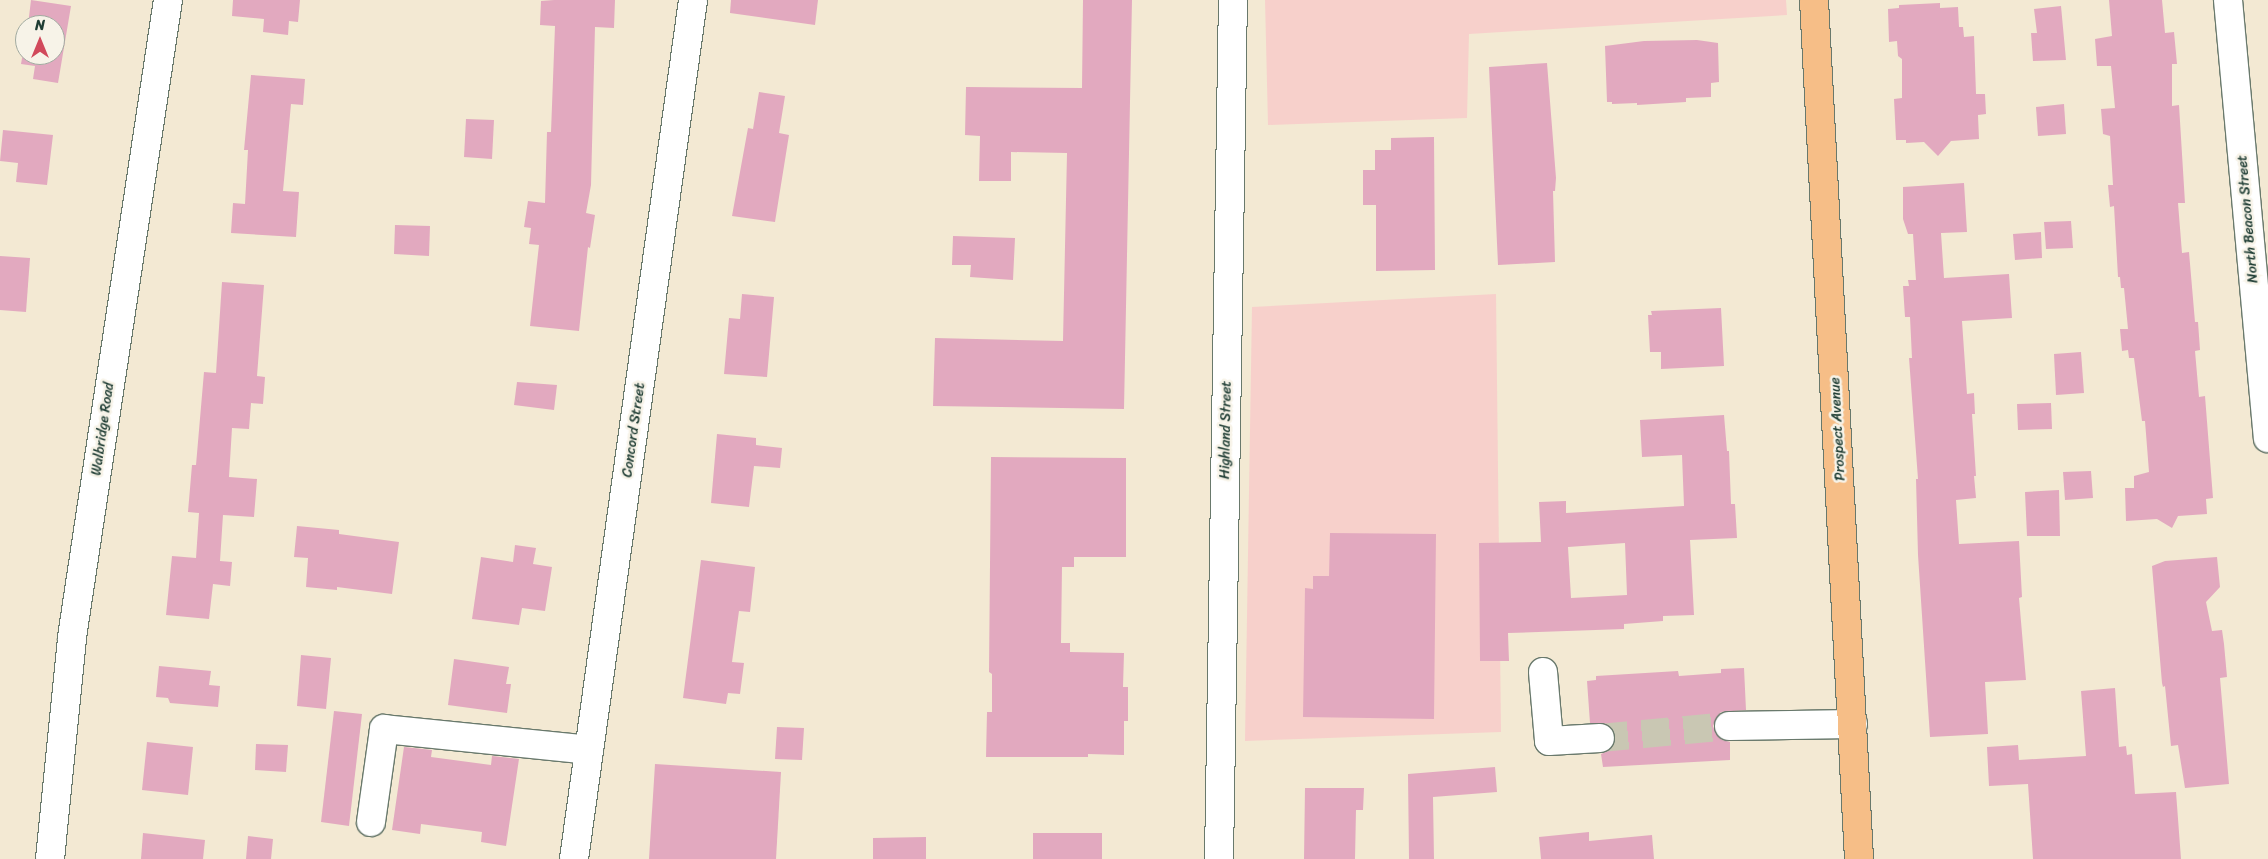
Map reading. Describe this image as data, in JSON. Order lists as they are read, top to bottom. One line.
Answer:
{"streets":{"main road":["Prospect Avenue"],"street":["North Beacon Street","Walbridge Road","Concord Street","Highland Street"]},"north":"top"}
